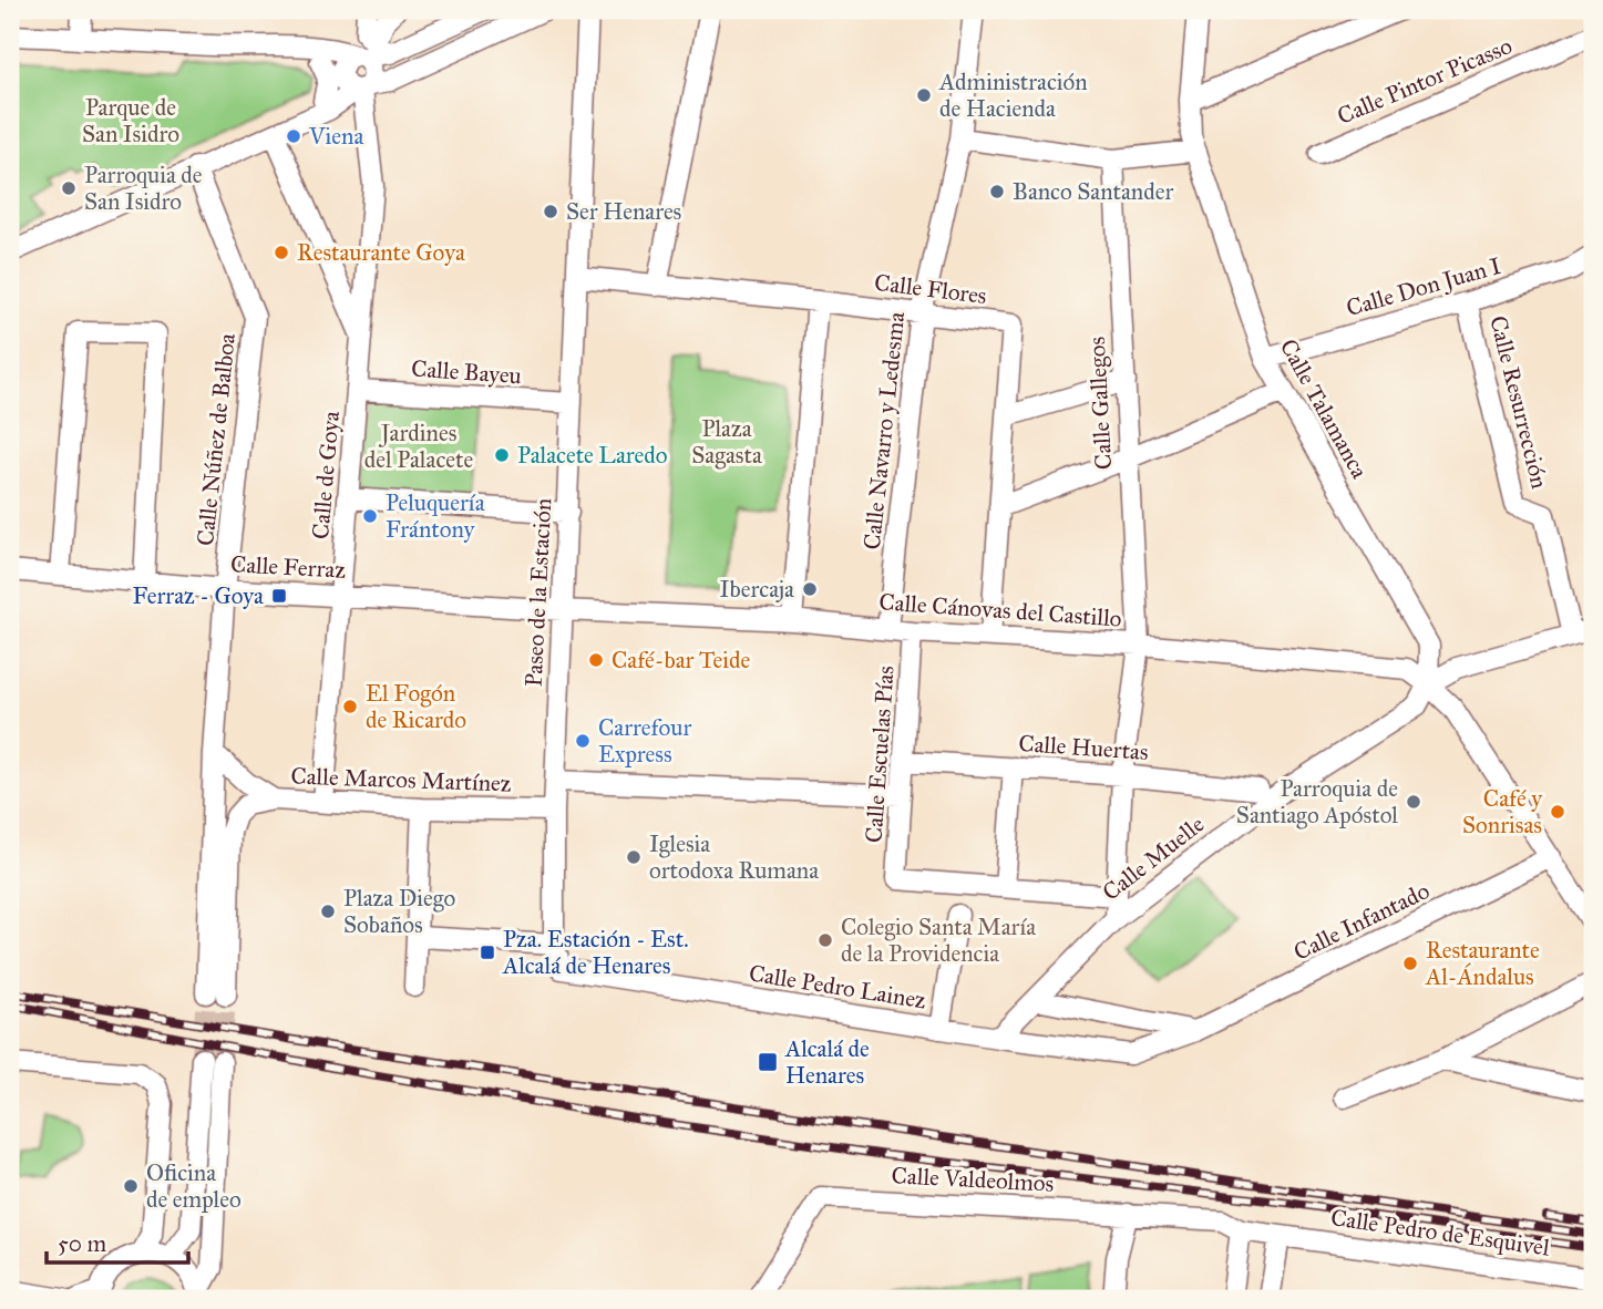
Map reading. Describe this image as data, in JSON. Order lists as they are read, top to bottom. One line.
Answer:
{"streets":{"street":["Calle Pintor Picasso","Calle Don Juan I","Calle Flores","Calle Bayeu","Calle Resurrección","Calle Gallegos","Calle Talamanca","Calle Navarro y Ledesma","Calle Núñez de Balboa","Calle de Goya","Calle Ferraz","Paseo de la Estación","Calle Cánovas del Castillo","Calle Huertas","Calle Escuelas Pías","Calle Marcos Martínez","Calle Muelle","Calle Infantado","Calle Pedro Lainez","Calle Valdeolmos","Calle Pedro de Esquivel"]},"crossings":[["Calle Don Juan I","Calle Resurrección"],["Calle Don Juan I","Calle Talamanca"],["Calle Flores","Calle Navarro y Ledesma"],["Calle Flores","Paseo de la Estación"],["Calle Flores","Calle Cánovas del Castillo"],["Calle Bayeu","Calle de Goya"],["Calle Bayeu","Paseo de la Estación"],["Calle Gallegos","Calle Cánovas del Castillo"],["Calle Gallegos","Calle Huertas"],["Calle Gallegos","Calle Muelle"],["Calle Talamanca","Calle Cánovas del Castillo"],["Calle Talamanca","Calle Muelle"],["Calle Navarro y Ledesma","Calle Cánovas del Castillo"],["Calle Núñez de Balboa","Calle Ferraz"],["Calle Núñez de Balboa","Calle Marcos Martínez"],["Calle de Goya","Calle Ferraz"],["Calle de Goya","Calle Marcos Martínez"],["Calle Ferraz","Paseo de la Estación"],["Calle Ferraz","Calle Cánovas del Castillo"],["Paseo de la Estación","Calle Cánovas del Castillo"],["Paseo de la Estación","Calle Marcos Martínez"],["Paseo de la Estación","Calle Pedro Lainez"],["Calle Cánovas del Castillo","Calle Escuelas Pías"],["Calle Cánovas del Castillo","Calle Muelle"],["Calle Cánovas del Castillo","Calle Infantado"],["Calle Huertas","Calle Escuelas Pías"],["Calle Muelle","Calle Pedro Lainez"],["Calle Infantado","Calle Pedro Lainez"],["Calle Valdeolmos","Calle Pedro de Esquivel"]],"parks":["Parque de San Isidro","Plaza Sagasta","Jardines del Palacete"],"places":{"other":["Administración de Hacienda","Viena","Parroquia de San Isidro","Banco Santander","Ser Henares","Restaurante Goya","Palacete Laredo","Peluquería Frántony","Ibercaja","Café-bar Teide","El Fogón de Ricardo","Carrefour Express","Parroquia de Santiago Apóstol","Café y Sonrisas","Iglesia ortodoxa Rumana","Plaza Diego Sobaños","Colegio Santa María de la Providencia","Restaurante Al-Ándalus","Oficina de empleo"],"transit":["Ferraz - Goya","Pza. Estación - Est. Alcalá de Henares","Alcalá de Henares"]},"scale_bar":"50 m"}
